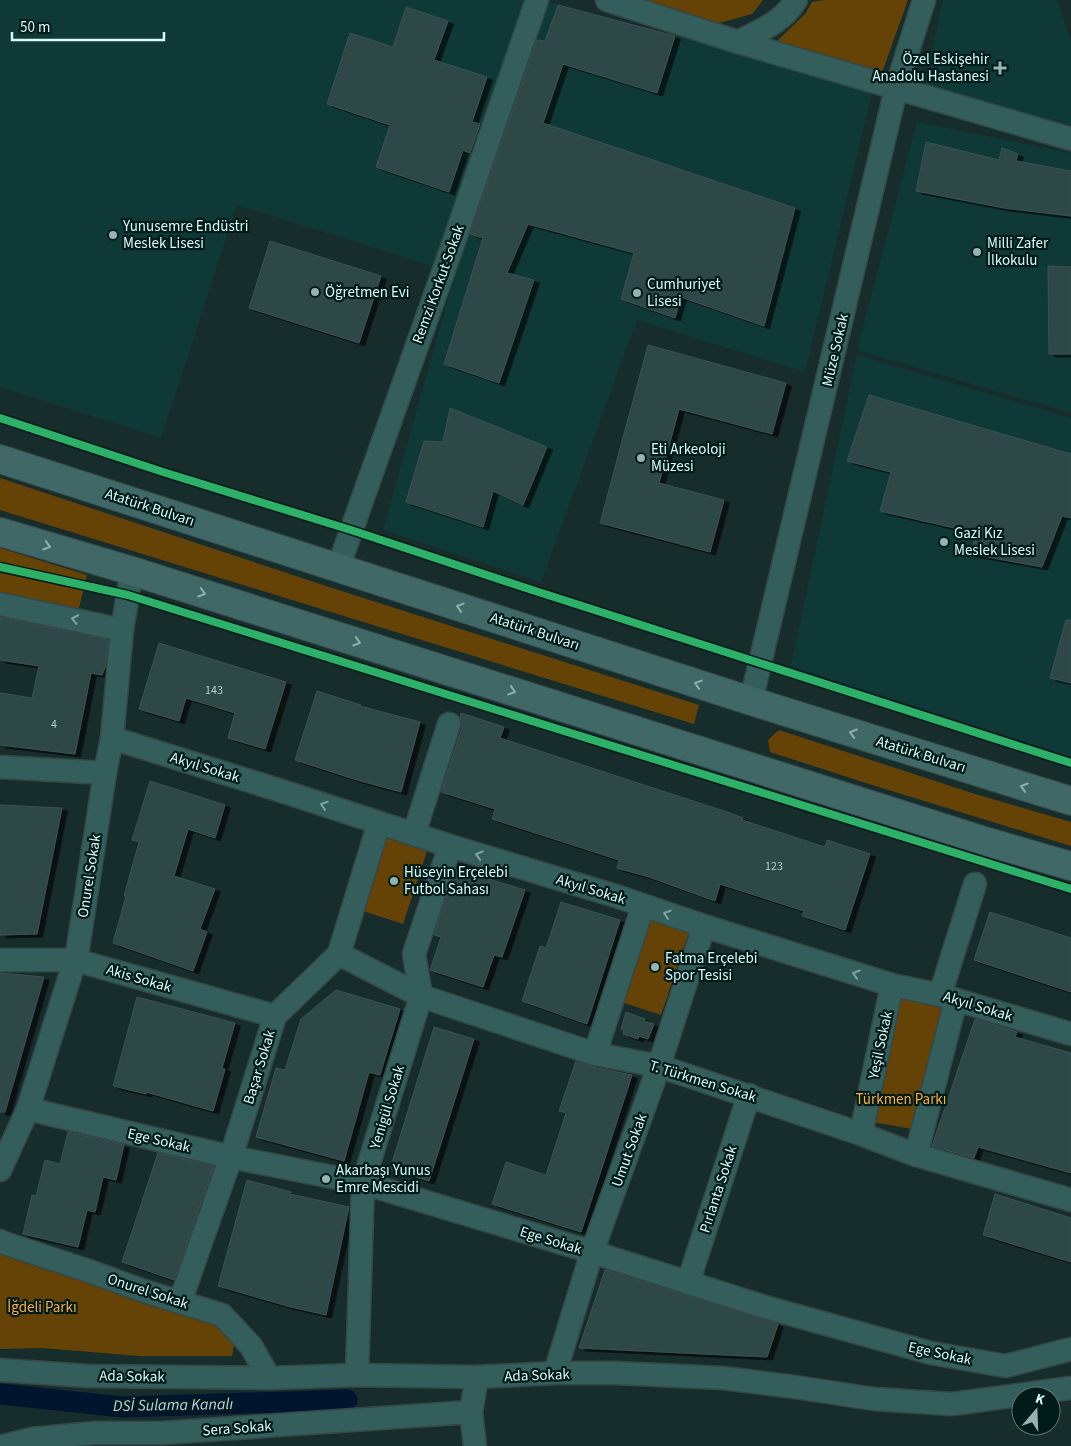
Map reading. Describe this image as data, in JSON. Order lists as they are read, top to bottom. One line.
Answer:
{"streets":{"main road":["Atatürk Bulvarı"],"street":["Remzi Korkut Sokak","Müze Sokak","Akyıl Sokak","Onurel Sokak","Akis Sokak","Yeşil Sokak","Başar Sokak","T. Türkmen Sokak","Yenigül Sokak","Ege Sokak","Umut Sokak","Pırlanta Sokak","Ada Sokak","Sera Sokak"]},"crossings":[["Remzi Korkut Sokak","Atatürk Bulvarı"],["Müze Sokak","Atatürk Bulvarı"],["Akyıl Sokak","Onurel Sokak"],["Akyıl Sokak","Yeşil Sokak"],["Akyıl Sokak","Başar Sokak"],["Akyıl Sokak","Yenigül Sokak"],["Akyıl Sokak","Umut Sokak"],["Onurel Sokak","Akis Sokak"],["Onurel Sokak","Başar Sokak"],["Onurel Sokak","Ege Sokak"],["Onurel Sokak","Ada Sokak"],["Akis Sokak","Başar Sokak"],["Yeşil Sokak","T. Türkmen Sokak"],["Başar Sokak","T. Türkmen Sokak"],["Başar Sokak","Ege Sokak"],["T. Türkmen Sokak","Yenigül Sokak"],["T. Türkmen Sokak","Umut Sokak"],["T. Türkmen Sokak","Pırlanta Sokak"],["Yenigül Sokak","Ege Sokak"],["Yenigül Sokak","Ada Sokak"],["Ege Sokak","Umut Sokak"],["Ege Sokak","Pırlanta Sokak"],["Umut Sokak","Ada Sokak"]],"one_way":["Akyıl Sokak"],"water":["DSİ Sulama Kanalı"],"parks":["Türkmen Parkı","İğdeli Parkı"],"places":{"health":["Özel Eskişehir Anadolu Hastanesi"],"other":["Yunusemre Endüstri Meslek Lisesi","Milli Zafer İlkokulu","Öğretmen Evi","Cumhuriyet Lisesi","Eti Arkeoloji Müzesi","Gazi Kız Meslek Lisesi","Hüseyin Erçelebi Futbol Sahası","Fatma Erçelebi Spor Tesisi","Akarbaşı Yunus Emre Mescidi"]},"house_numbers":["143","4","123"],"scale_bar":"50 m","north":"top"}
